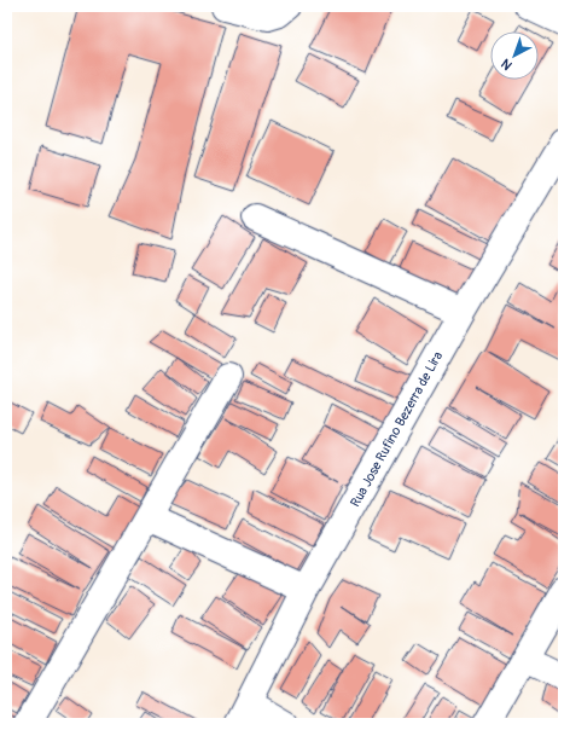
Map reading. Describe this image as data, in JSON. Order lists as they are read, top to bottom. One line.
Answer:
{"streets":{"street":["Rua Jose Rufino Bezerra de Lira"]},"north":"bottom left"}
